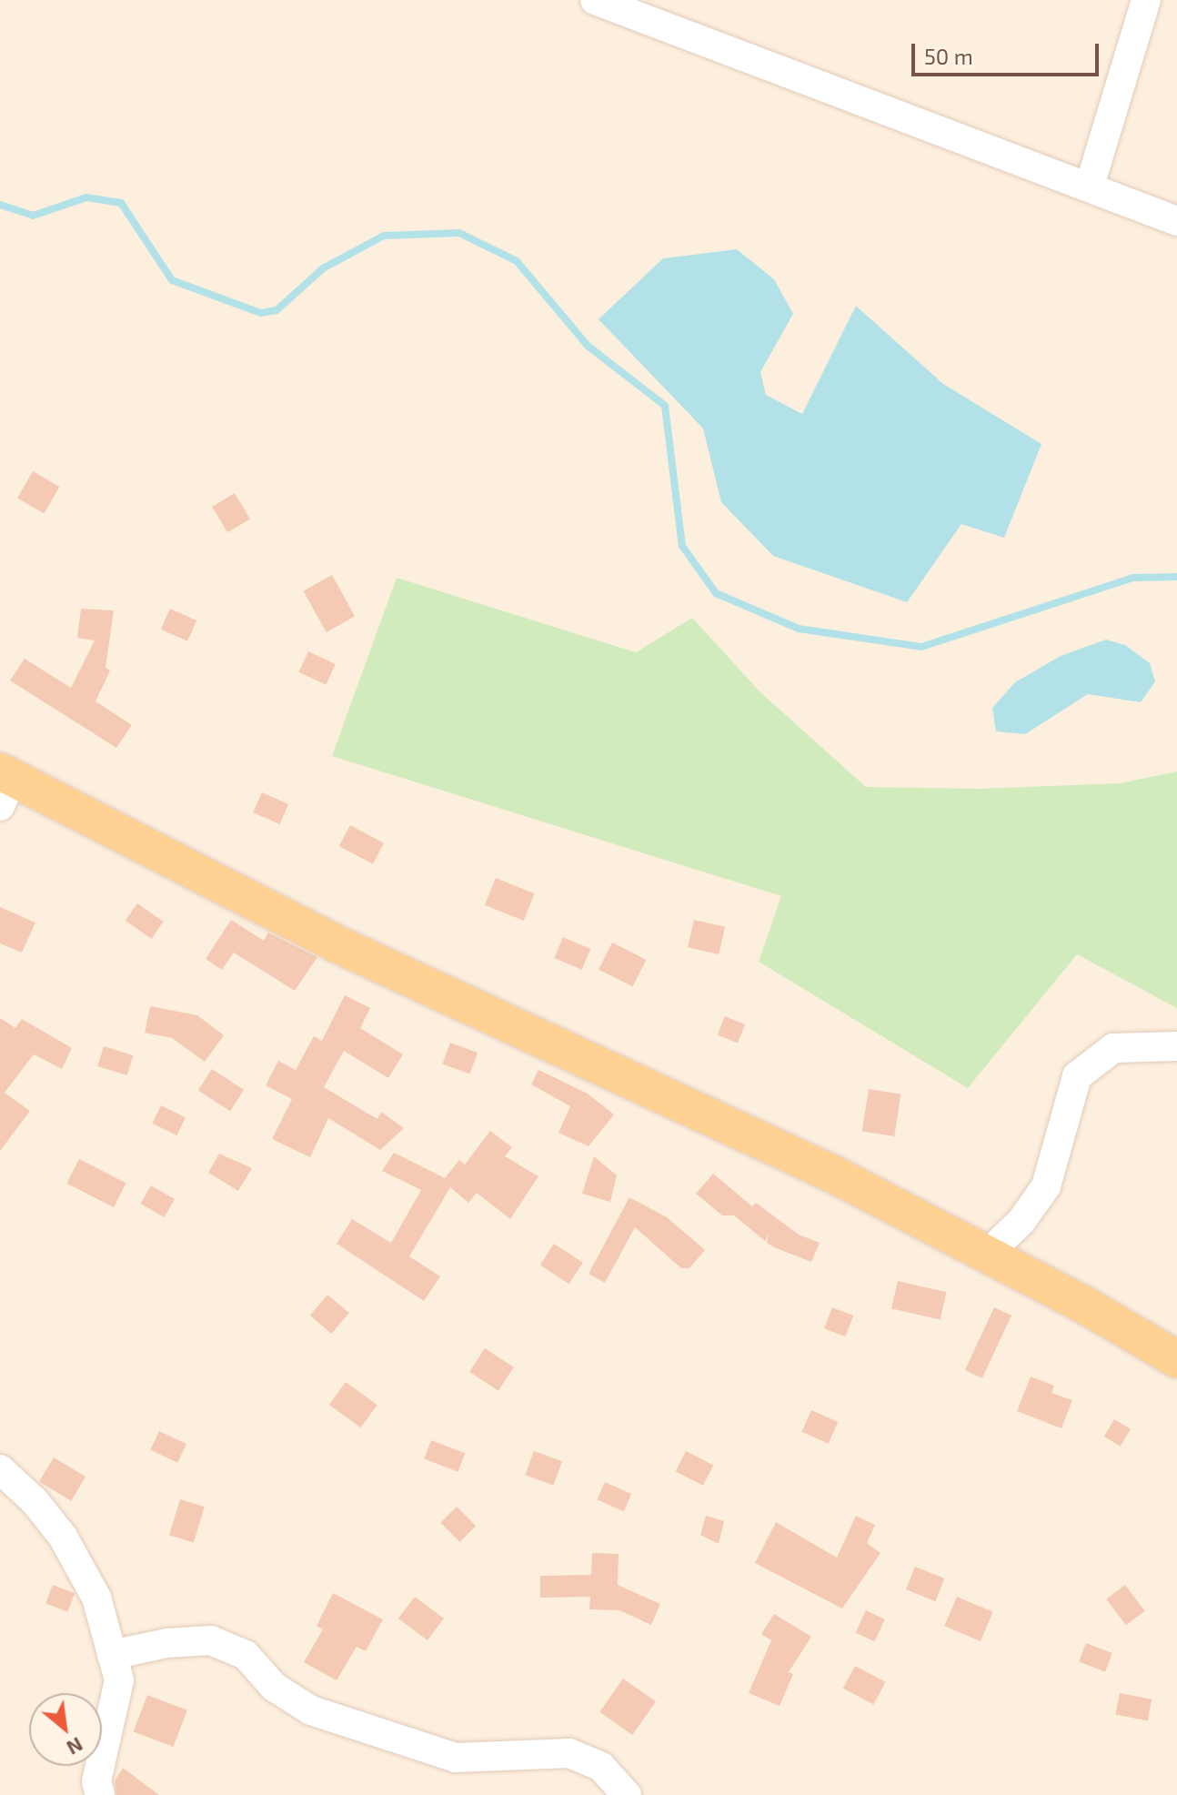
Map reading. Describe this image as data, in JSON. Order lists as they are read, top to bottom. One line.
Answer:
{"scale_bar":"50 m","north":"bottom right"}
